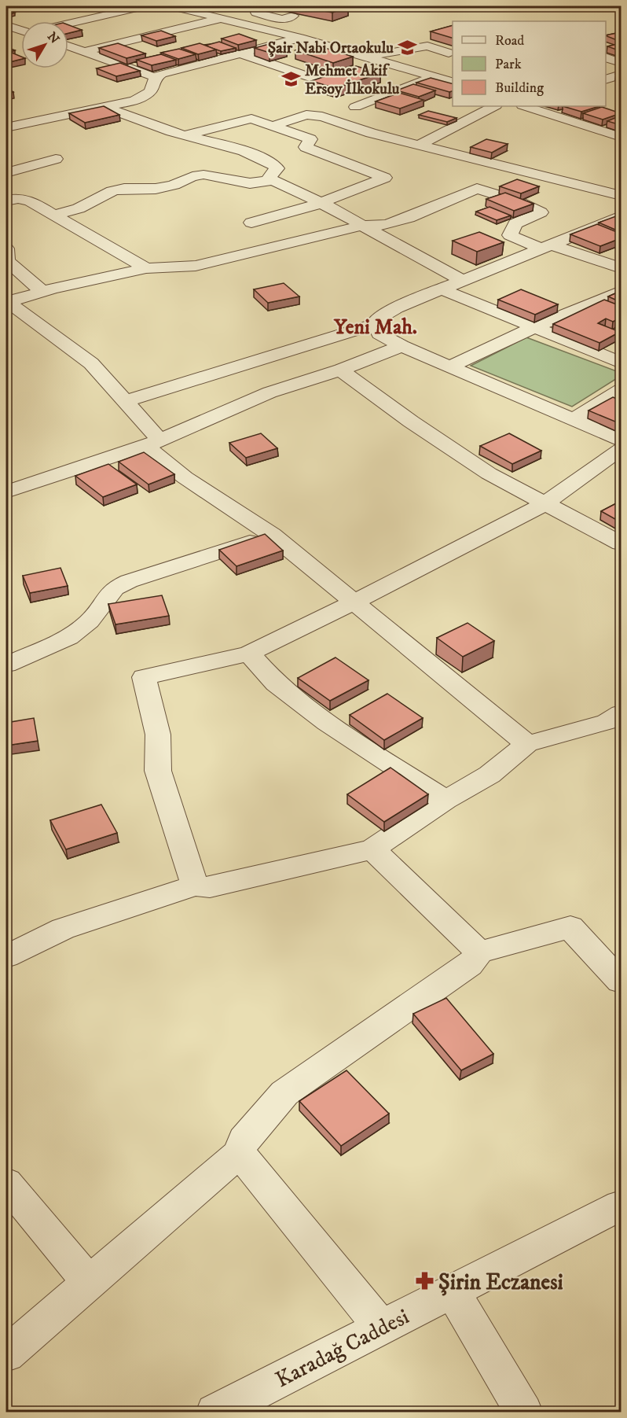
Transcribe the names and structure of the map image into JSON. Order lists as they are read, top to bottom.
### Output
{
  "streets": {
    "street": ["Karadağ Caddesi"]
  },
  "districts": ["Yeni Mah."],
  "places": {
    "school or university": ["Şair Nabi Ortaokulu", "Mehmet Akif Ersoy İlkokulu"],
    "pharmacy": ["Şirin Eczanesi"]
  },
  "legend": ["Road", "Park", "Building"],
  "north": "top right"
}
